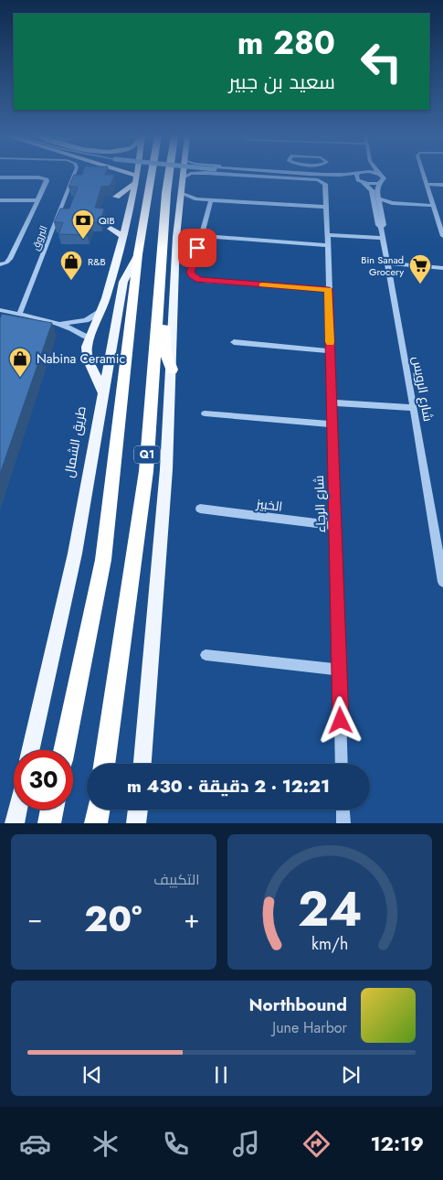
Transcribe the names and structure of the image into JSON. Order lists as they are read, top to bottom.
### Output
{
  "streets": {
    "highway": ["Q1"],
    "main road": ["طريق الشمال"],
    "street": [
      "البروق",
      "شارع الرويس",
      "شارع الرجاء",
      "الخبيز"
    ]
  },
  "crossings": [
    ["شارع الرجاء", "الخبيز"]
  ],
  "places": {
    "bank": ["QIB"],
    "shop": ["R&B", "Nabina Ceramic"],
    "supermarket": ["Bin Sanad Grocery"]
  },
  "page": {
    "turn": ["280 m", "سعيد بن جبير"],
    "limit": "30",
    "trip": "12:21 · 2 دقيقة · 430 m",
    "tile": "التكييف",
    "heat": ["−", "20°", "+"],
    "song": ["Northbound", "June Harbor"],
    "tabs": "12:19",
    "gauge": ["24", "km/h"]
  }
}
